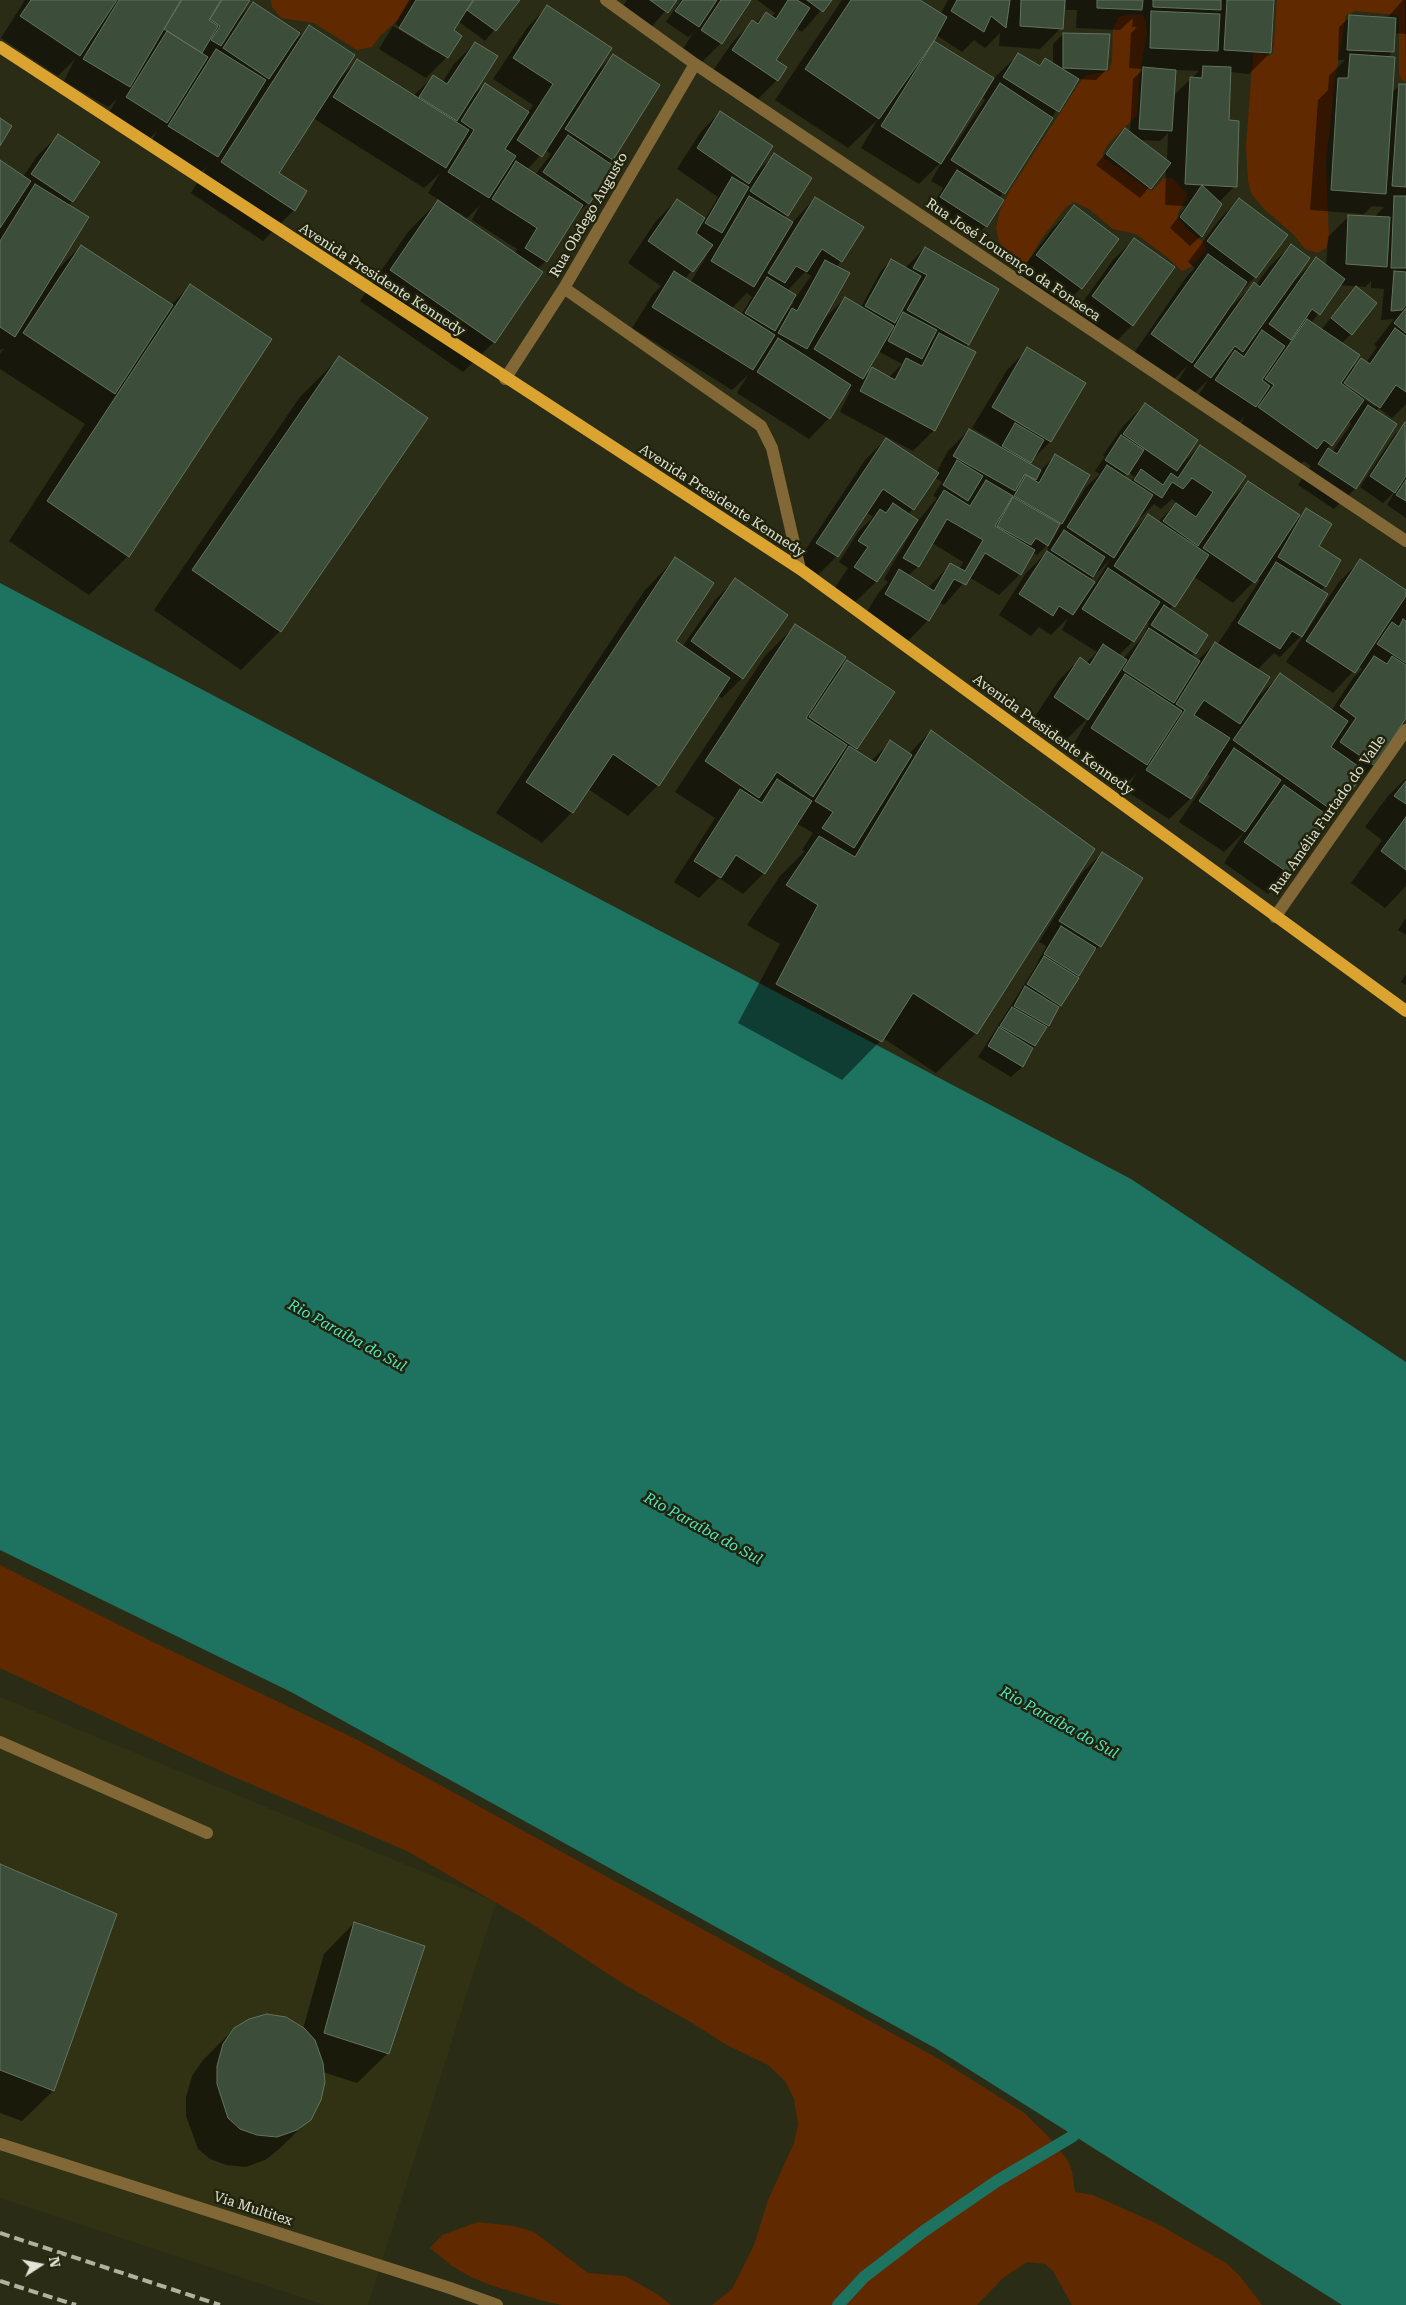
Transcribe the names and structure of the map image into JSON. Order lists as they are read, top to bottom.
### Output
{
  "streets": {
    "main road": ["Avenida Presidente Kennedy"],
    "street": [
      "Rua Obdego Augusto",
      "Rua José Lourenço da Fonseca",
      "Rua Amélia Furtado do Valle",
      "Via Multitex"
    ]
  },
  "crossings": [
    ["Rua Obdego Augusto", "Rua José Lourenço da Fonseca"],
    ["Rua Obdego Augusto", "Avenida Presidente Kennedy"],
    ["Avenida Presidente Kennedy", "Rua Amélia Furtado do Valle"]
  ],
  "water": ["Rio Paraíba do Sul"],
  "north": "right"
}
